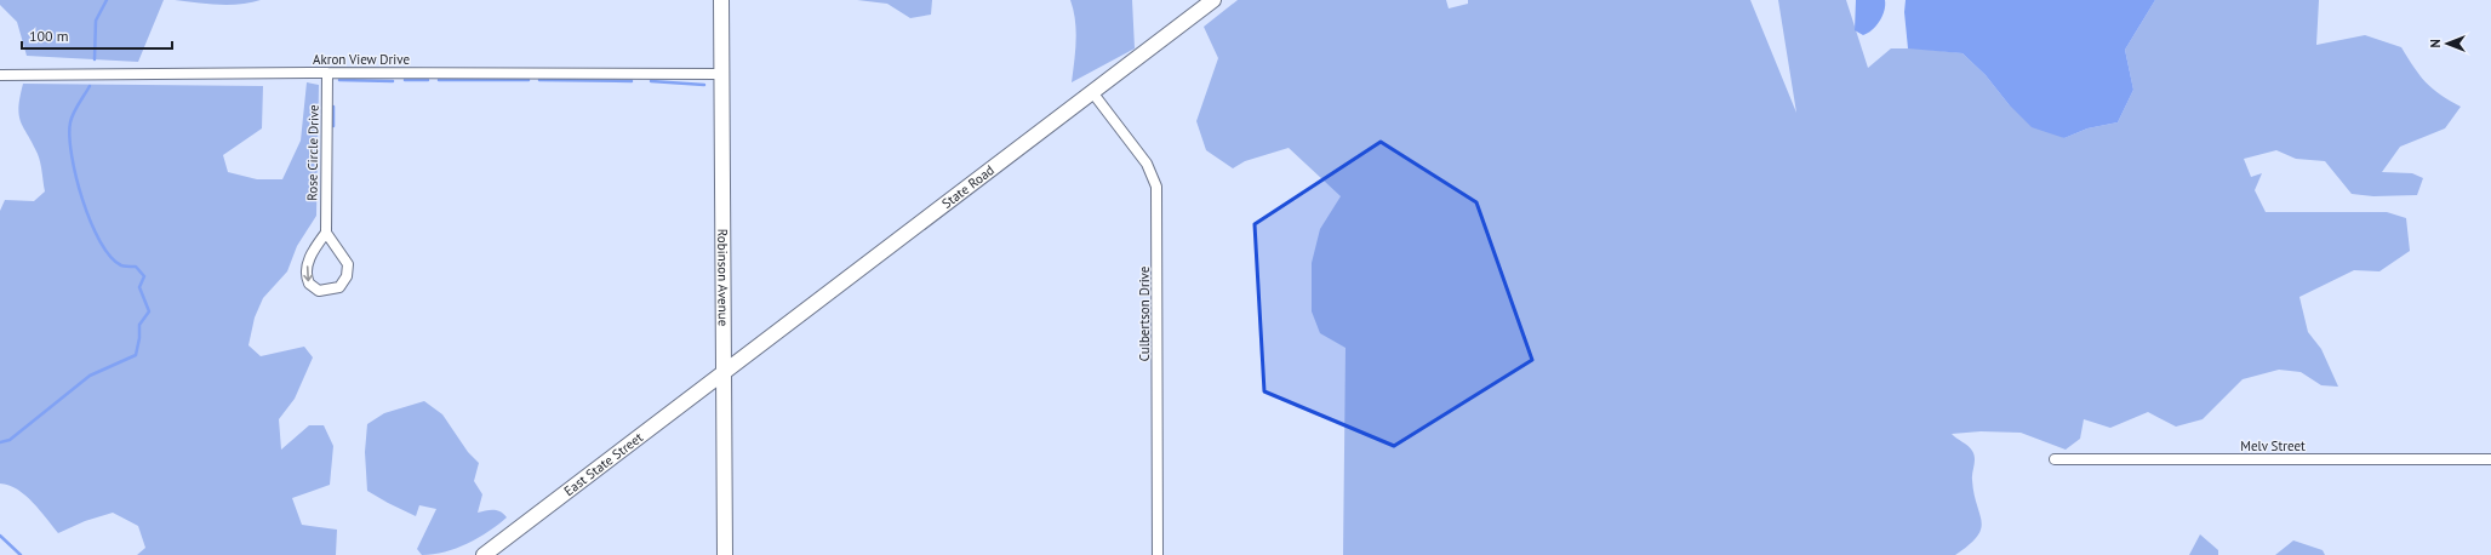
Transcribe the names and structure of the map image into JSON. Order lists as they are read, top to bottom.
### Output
{
  "streets": {
    "street": [
      "Akron View Drive",
      "Rose Circle Drive",
      "State Road",
      "Robinson Avenue",
      "Culbertson Drive",
      "Melv Street",
      "East State Street"
    ]
  },
  "crossings": [
    ["Akron View Drive", "Rose Circle Drive"],
    ["Akron View Drive", "Robinson Avenue"],
    ["State Road", "Robinson Avenue"],
    ["State Road", "Culbertson Drive"],
    ["State Road", "East State Street"],
    ["Robinson Avenue", "East State Street"]
  ],
  "scale_bar": "100 m",
  "north": "left"
}
